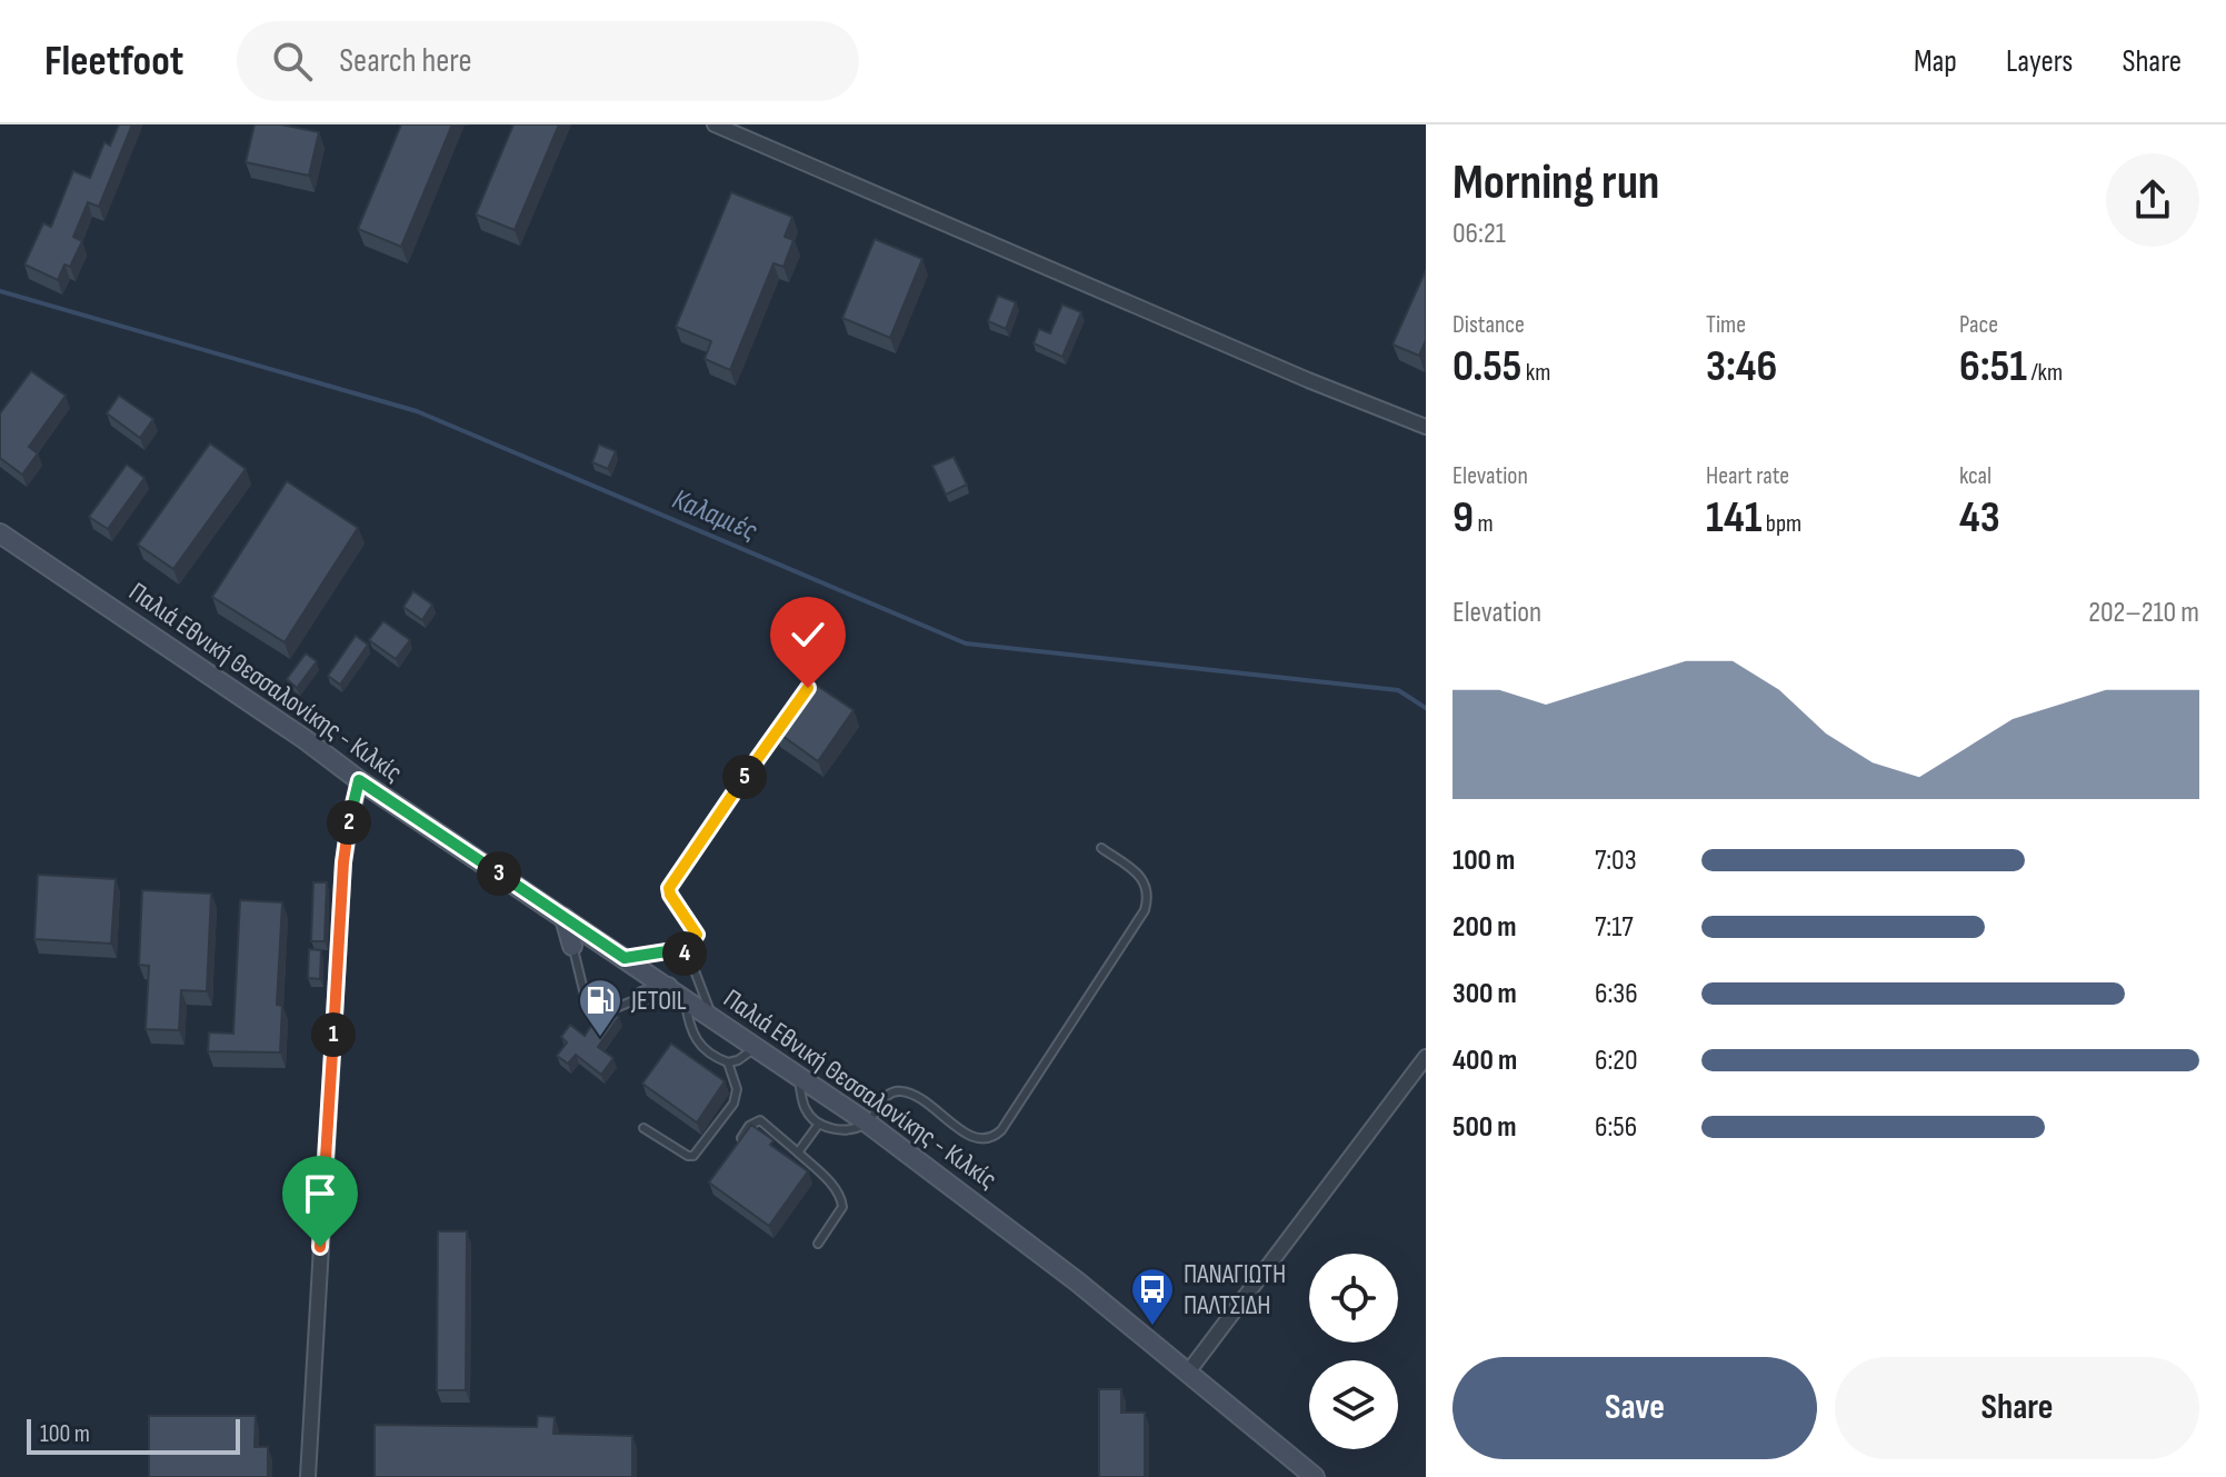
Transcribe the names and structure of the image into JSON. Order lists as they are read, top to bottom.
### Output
{
  "streets": {
    "main road": ["Παλιά Εθνική Θεσσαλονίκης - Κιλκίς"]
  },
  "water": ["Καλαμιές"],
  "places": {
    "fuel station": ["JETOIL"],
    "bus stop": ["ΠΑΝΑΓΙΩΤΗ ΠΑΛΤΣΙΔΗ"]
  },
  "scale_bar": "100 m",
  "page": {
    "header": "Fleetfoot",
    "search": "Search here",
    "nav": ["Map", "Layers", "Share"],
    "heading": ["Morning run", "06:21"],
    "stats": [
      ["Distance", "0.55 km"],
      ["Time", "3:46"],
      ["Pace", "6:51 /km"],
      ["Elevation", "9 m"],
      ["Heart rate", "141 bpm"],
      ["kcal", "43"]
    ],
    "chart": ["Elevation", "202–210 m"],
    "pins": [
      "5",
      "2",
      "3",
      "4",
      "1"
    ],
    "list": [
      {
        "name": "100 m",
        "note": "7:03"
      },
      {
        "name": "200 m",
        "note": "7:17"
      },
      {
        "name": "300 m",
        "note": "6:36"
      },
      {
        "name": "400 m",
        "note": "6:20"
      },
      {
        "name": "500 m",
        "note": "6:56"
      }
    ],
    "buttons": ["Save", "Share"],
    "scale": "100 m"
  }
}
